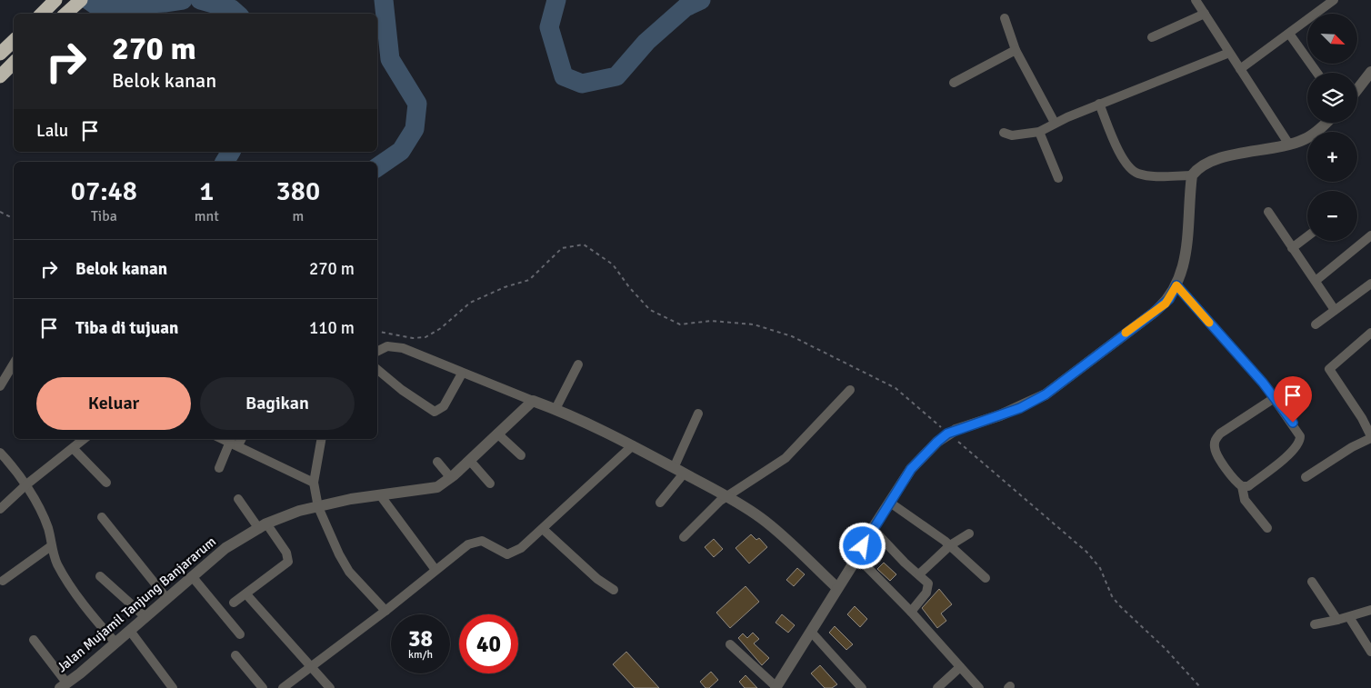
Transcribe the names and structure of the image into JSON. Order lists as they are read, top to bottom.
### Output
{
  "streets": {
    "street": ["Jalan Mujamil Tanjung Banjararum"]
  },
  "north": "bottom right",
  "page": {
    "map_buttons": ["+", "−"],
    "turn": ["270 m", "Belok kanan"],
    "then": "Lalu",
    "eta": [
      "07:48",
      "Tiba",
      "1",
      "mnt",
      "380",
      "m"
    ],
    "list": [
      {
        "name": "Belok kanan",
        "value": "270 m"
      },
      {
        "name": "Tiba di tujuan",
        "value": "110 m"
      }
    ],
    "buttons": ["Keluar", "Bagikan"],
    "speed": "38 km/h",
    "limit": "40"
  }
}
